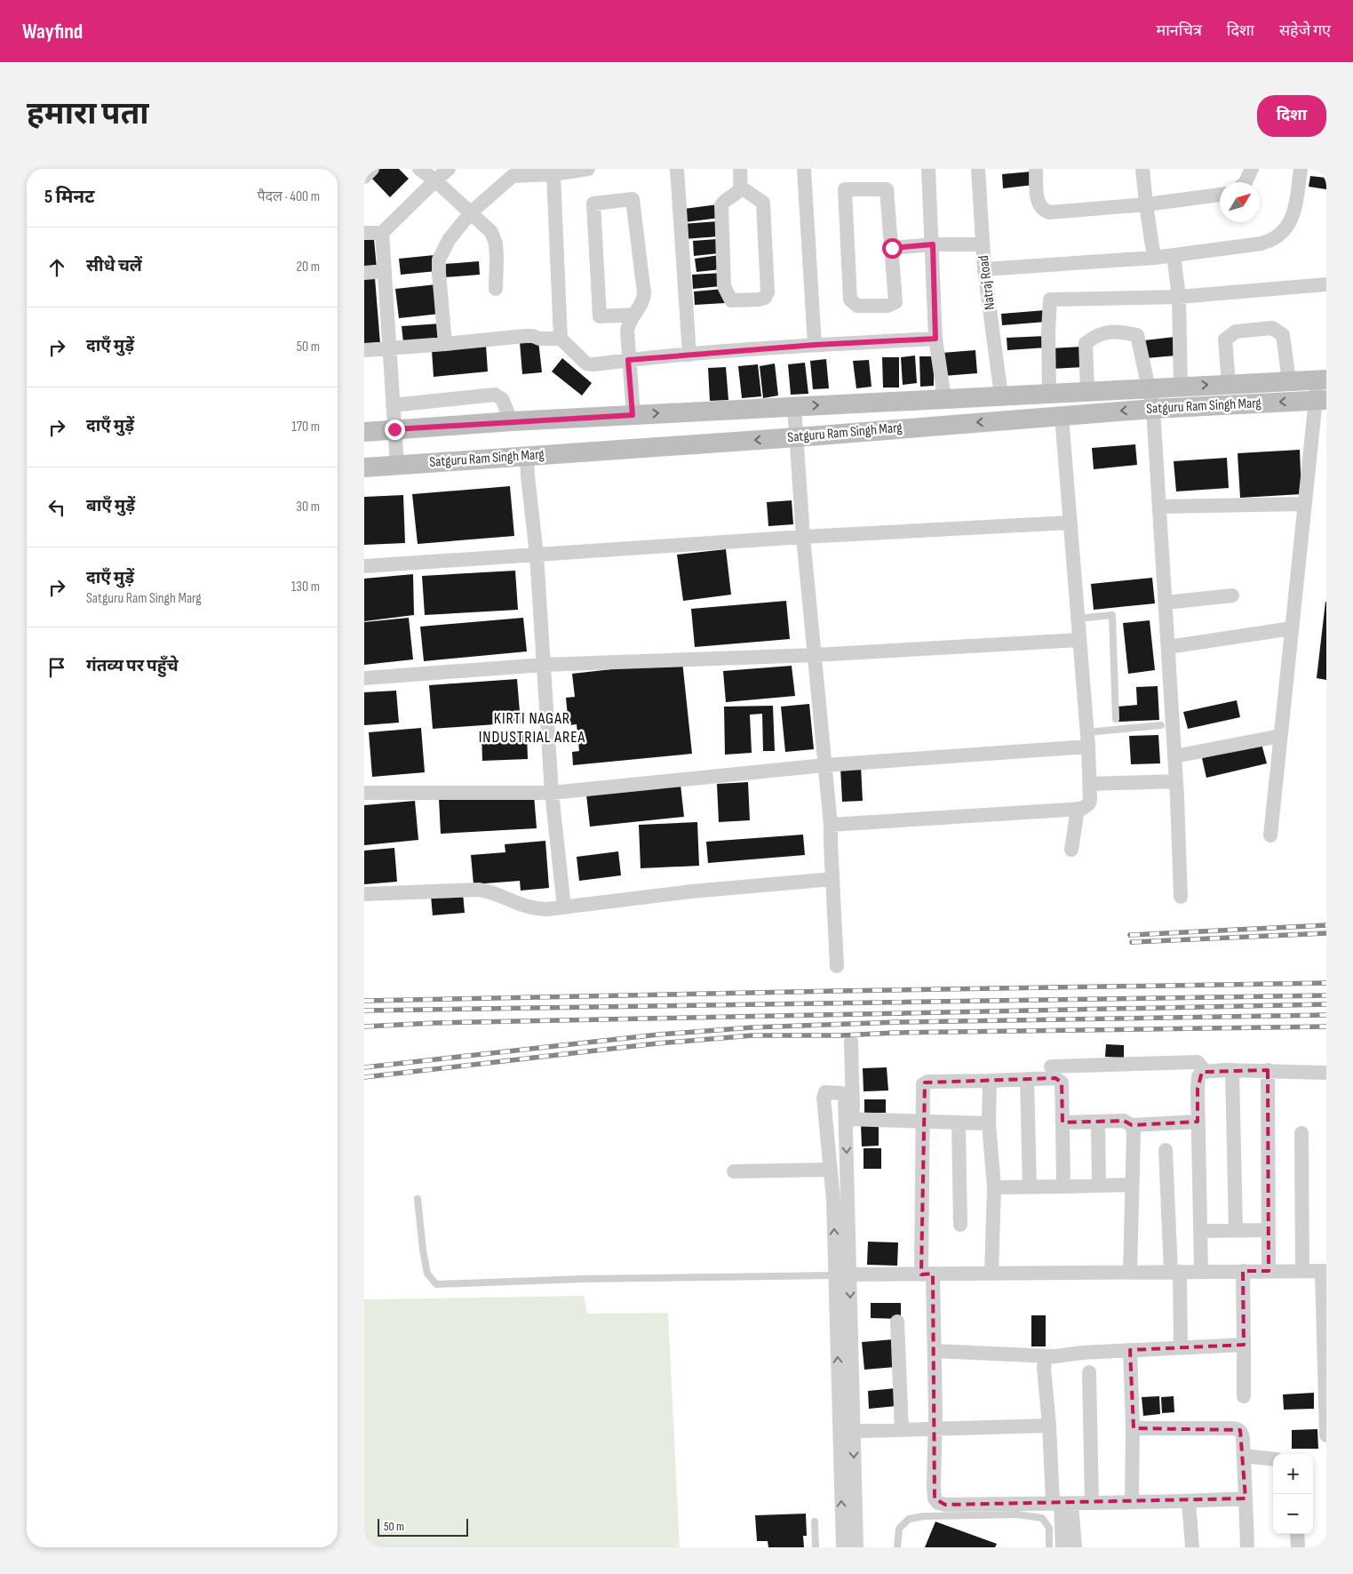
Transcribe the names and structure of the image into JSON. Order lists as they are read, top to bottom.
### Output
{
  "streets": {
    "main road": ["Satguru Ram Singh Marg"],
    "street": ["Natraj Road"]
  },
  "crossings": [
    ["Natraj Road", "Satguru Ram Singh Marg"]
  ],
  "districts": ["KIRTI NAGAR INDUSTRIAL AREA"],
  "scale_bar": "50 m",
  "north": "top right",
  "page": {
    "header": "Wayfind",
    "nav": ["मानचित्र", "दिशा", "सहेजे गए"],
    "title": "हमारा पता",
    "buttons": "दिशा",
    "heading": ["5 मिनट", "पैदल · 400 m"],
    "list": [
      ["सीधे चलें", "20 m"],
      ["दाएँ मुड़ें", "50 m"],
      ["दाएँ मुड़ें", "170 m"],
      ["बाएँ मुड़ें", "30 m"],
      ["दाएँ मुड़ें", "Satguru Ram Singh Marg", "130 m"],
      "गंतव्य पर पहुँचे"
    ],
    "map_buttons": ["+", "−"],
    "scale": "50 m"
  }
}
